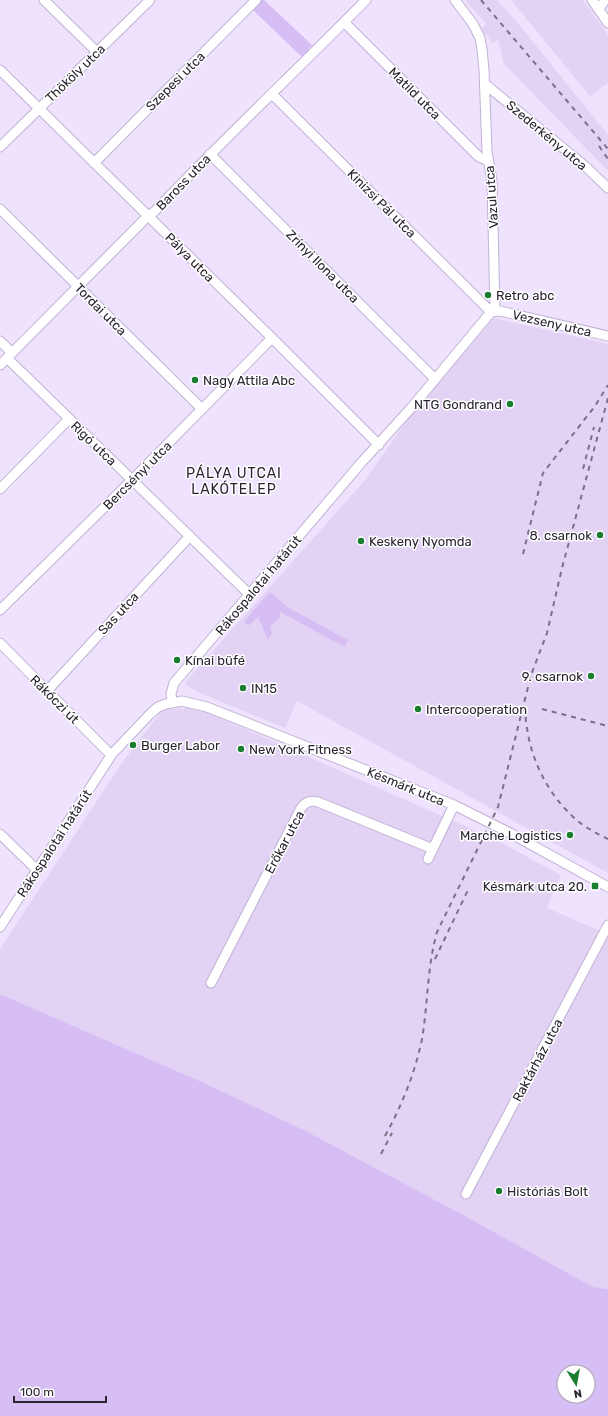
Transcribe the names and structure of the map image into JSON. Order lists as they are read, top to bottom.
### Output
{
  "streets": {
    "street": [
      "Thököly utca",
      "Szepesi utca",
      "Matild utca",
      "Szederkény utca",
      "Baross utca",
      "Vazul utca",
      "Kinizsi Pál utca",
      "Pálya utca",
      "Zrínyi Ilona utca",
      "Tordai utca",
      "Vezseny utca",
      "Rigó utca",
      "Bercsényi utca",
      "Rákospalotai határút",
      "Sas utca",
      "Rákóczi út",
      "Késmárk utca",
      "Erőkar utca",
      "Raktárház utca"
    ]
  },
  "crossings": [
    ["Thököly utca", "Pálya utca"],
    ["Szepesi utca", "Pálya utca"],
    ["Matild utca", "Baross utca"],
    ["Matild utca", "Vazul utca"],
    ["Szederkény utca", "Vazul utca"],
    ["Baross utca", "Kinizsi Pál utca"],
    ["Baross utca", "Pálya utca"],
    ["Baross utca", "Zrínyi Ilona utca"],
    ["Baross utca", "Tordai utca"],
    ["Baross utca", "Rigó utca"],
    ["Vazul utca", "Kinizsi Pál utca"],
    ["Vazul utca", "Vezseny utca"],
    ["Vazul utca", "Rákospalotai határút"],
    ["Kinizsi Pál utca", "Vezseny utca"],
    ["Kinizsi Pál utca", "Rákospalotai határút"],
    ["Pálya utca", "Bercsényi utca"],
    ["Pálya utca", "Rákospalotai határút"],
    ["Zrínyi Ilona utca", "Rákospalotai határút"],
    ["Tordai utca", "Bercsényi utca"],
    ["Vezseny utca", "Rákospalotai határút"],
    ["Rigó utca", "Bercsényi utca"],
    ["Rigó utca", "Rákospalotai határút"],
    ["Rigó utca", "Sas utca"],
    ["Rákospalotai határút", "Rákóczi út"],
    ["Rákospalotai határút", "Késmárk utca"],
    ["Sas utca", "Rákóczi út"]
  ],
  "districts": ["PÁLYA UTCAI LAKÓTELEP"],
  "places": {
    "other": [
      "Retro abc",
      "Nagy Attila Abc",
      "NTG Gondrand",
      "8. csarnok",
      "Keskeny Nyomda",
      "Kínai büfé",
      "9. csarnok",
      "IN15",
      "Intercooperation",
      "Burger Labor",
      "New York Fitness",
      "Marche Logistics",
      "Históriás Bolt"
    ],
    "transit": ["Késmárk utca 20."]
  },
  "scale_bar": "100 m",
  "north": "bottom"
}
